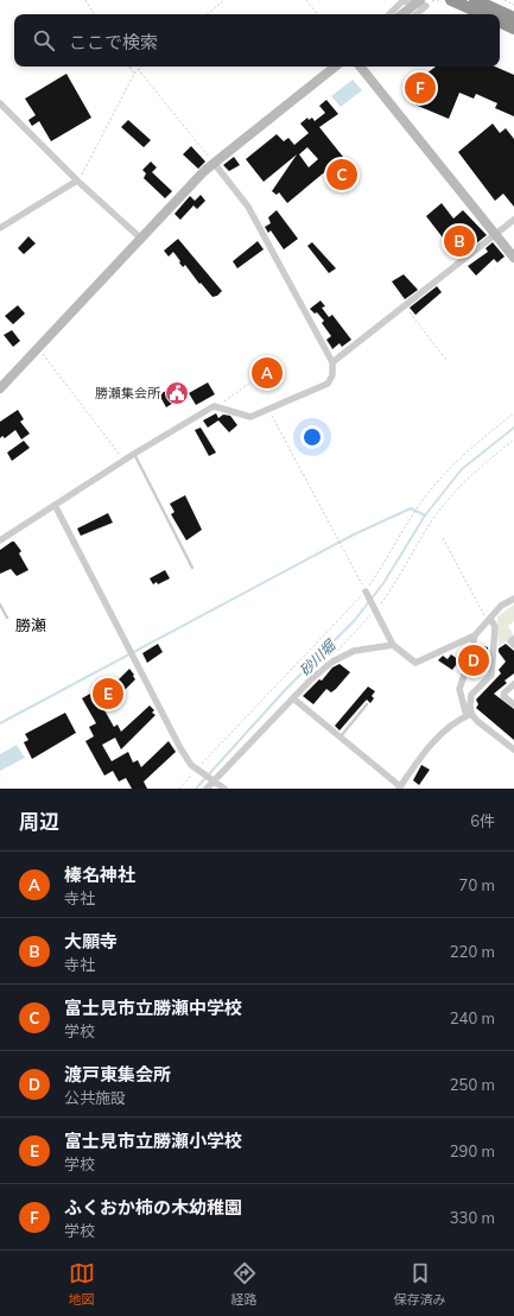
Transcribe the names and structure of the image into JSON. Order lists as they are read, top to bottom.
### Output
{
  "districts": ["勝瀬"],
  "water": ["砂川堀"],
  "places": {
    "public building": ["勝瀬集会所"]
  },
  "page": {
    "search": "ここで検索",
    "pins": [
      "F",
      "C",
      "B",
      "A",
      "D",
      "E"
    ],
    "heading": ["周辺", "6件"],
    "list": [
      {
        "mark": "A",
        "name": "榛名神社",
        "note": "寺社",
        "value": "70 m"
      },
      {
        "mark": "B",
        "name": "大願寺",
        "note": "寺社",
        "value": "220 m"
      },
      {
        "mark": "C",
        "name": "富士見市立勝瀬中学校",
        "note": "学校",
        "value": "240 m"
      },
      {
        "mark": "D",
        "name": "渡戸東集会所",
        "note": "公共施設",
        "value": "250 m"
      },
      {
        "mark": "E",
        "name": "富士見市立勝瀬小学校",
        "note": "学校",
        "value": "290 m"
      },
      {
        "mark": "F",
        "name": "ふくおか柿の木幼稚園",
        "note": "学校",
        "value": "330 m"
      }
    ],
    "nav": ["地図", "経路", "保存済み"]
  }
}
